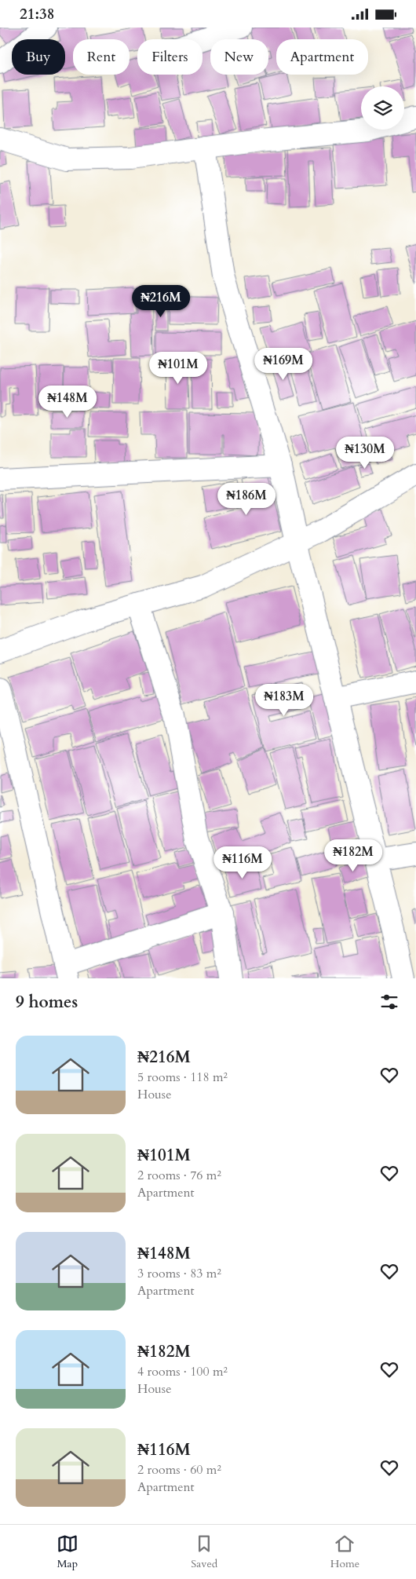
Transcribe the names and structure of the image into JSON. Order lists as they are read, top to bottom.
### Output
{
  "page": {
    "status": "21:38",
    "chip": [
      "Buy",
      "Rent",
      "Filters",
      "New",
      "Apartment"
    ],
    "price": [
      "₦216M",
      "₦169M",
      "₦101M",
      "₦148M",
      "₦130M",
      "₦186M",
      "₦183M",
      "₦182M",
      "₦116M"
    ],
    "heading": "9 homes",
    "list": [
      {
        "name": "₦216M",
        "note": "5 rooms · 118 m² · House"
      },
      {
        "name": "₦101M",
        "note": "2 rooms · 76 m² · Apartment"
      },
      {
        "name": "₦148M",
        "note": "3 rooms · 83 m² · Apartment"
      },
      {
        "name": "₦182M",
        "note": "4 rooms · 100 m² · House"
      },
      {
        "name": "₦116M",
        "note": "2 rooms · 60 m² · Apartment"
      }
    ],
    "tabs": ["Map", "Saved", "Home"]
  }
}
